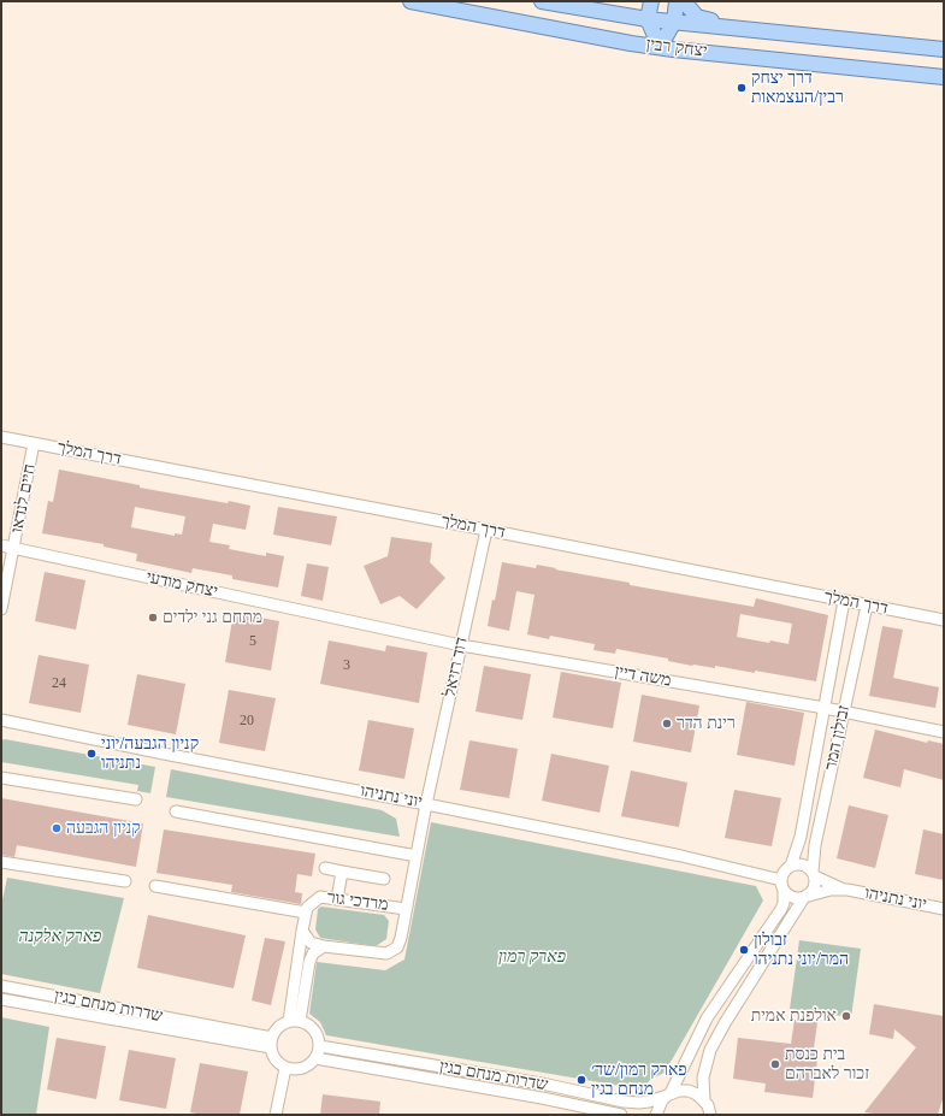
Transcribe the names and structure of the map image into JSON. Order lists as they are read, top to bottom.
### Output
{
  "streets": {
    "main road": ["יצחק רבין"],
    "street": [
      "דרך המלך",
      "חיים לנדאו",
      "יצחק מודעי",
      "דוד רזיאל",
      "משה דיין",
      "זבולון המר",
      "יוני נתניהו",
      "מרדכי גור",
      "שדרות מנחם בגין"
    ]
  },
  "crossings": [
    ["דרך המלך", "חיים לנדאו"],
    ["דרך המלך", "דוד רזיאל"],
    ["דרך המלך", "זבולון המר"],
    ["חיים לנדאו", "יצחק מודעי"],
    ["יצחק מודעי", "דוד רזיאל"],
    ["יצחק מודעי", "משה דיין"],
    ["דוד רזיאל", "משה דיין"],
    ["דוד רזיאל", "יוני נתניהו"],
    ["דוד רזיאל", "מרדכי גור"],
    ["משה דיין", "זבולון המר"],
    ["זבולון המר", "יוני נתניהו"],
    ["יוני נתניהו", "מרדכי גור"],
    ["מרדכי גור", "שדרות מנחם בגין"]
  ],
  "parks": ["פארק אלקנה", "פארק רמון"],
  "places": [
    "דרך יצחק רבין/העצמאות",
    "מתחם גני ילדים",
    "רינת הדר",
    "קניון הגבעה/יוני נתניהו",
    "קניון הגבעה",
    "זבולון המר/יוני נתניהו",
    "אולפנת אמית",
    "בית כנסת זכור לאברהם",
    "פארק רמון/שד׳ מנחם בגין"
  ],
  "house_numbers": [
    "5",
    "3",
    "24",
    "20"
  ]
}
